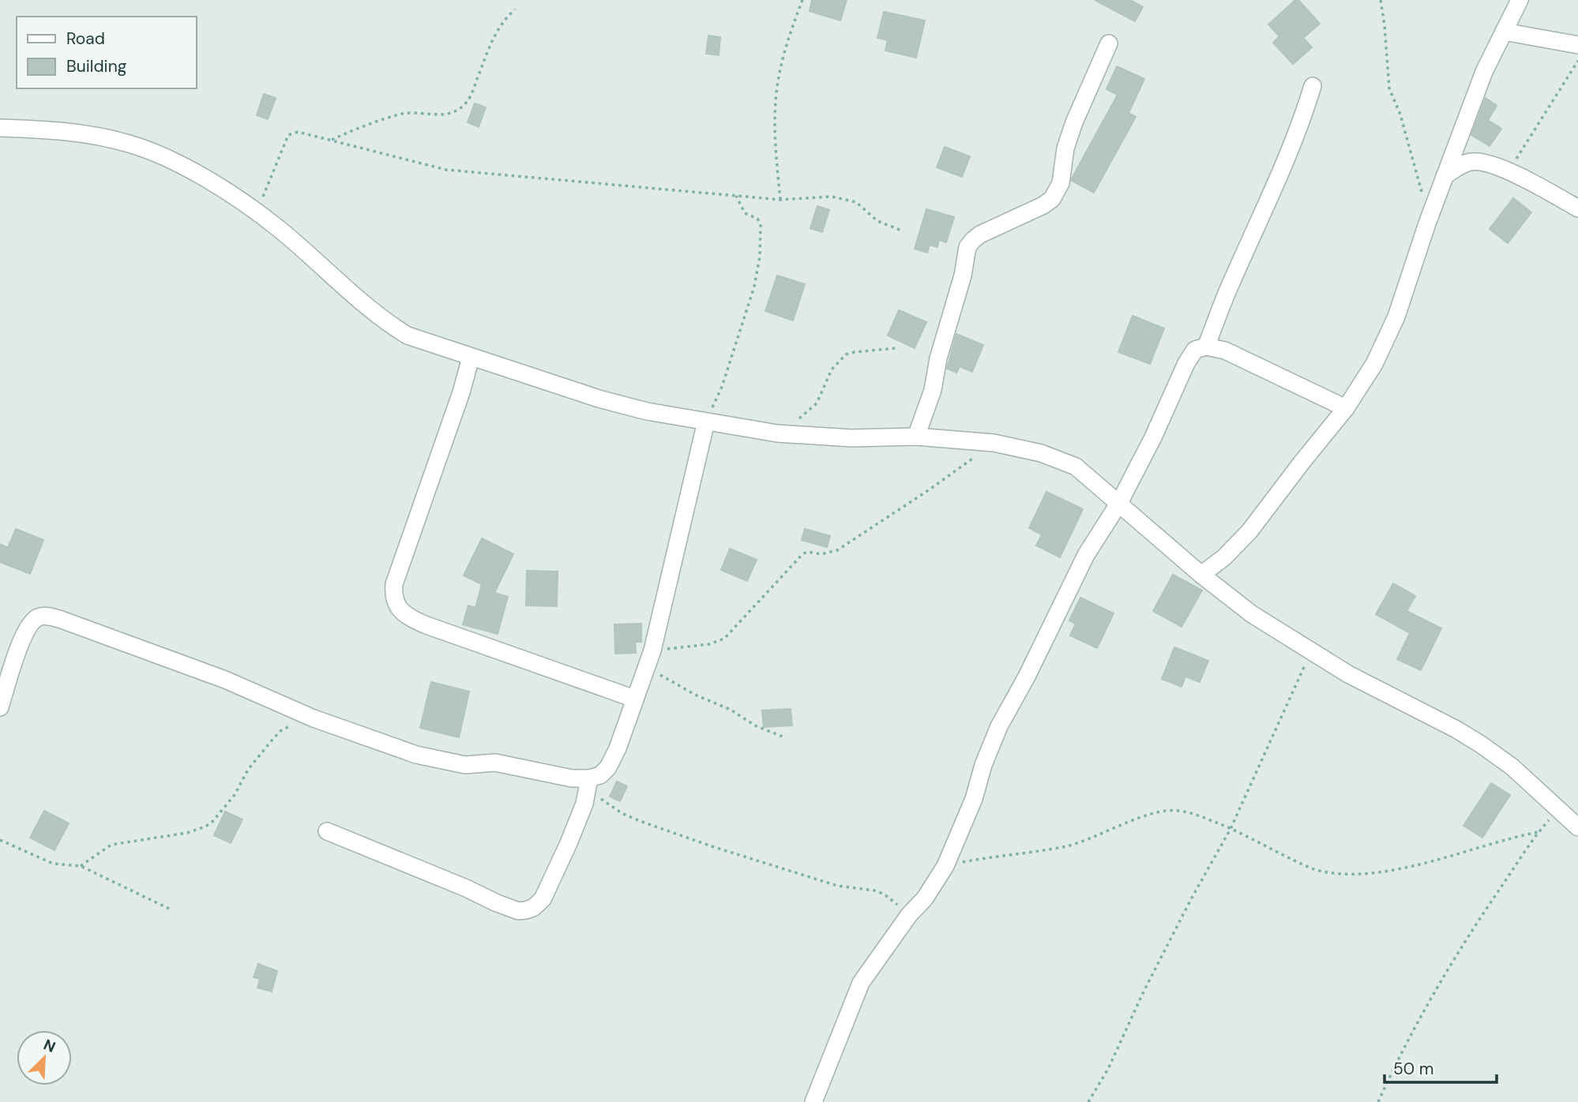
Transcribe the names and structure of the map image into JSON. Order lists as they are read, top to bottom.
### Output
{
  "legend": ["Road", "Building"],
  "scale_bar": "50 m",
  "north": "top right"
}
